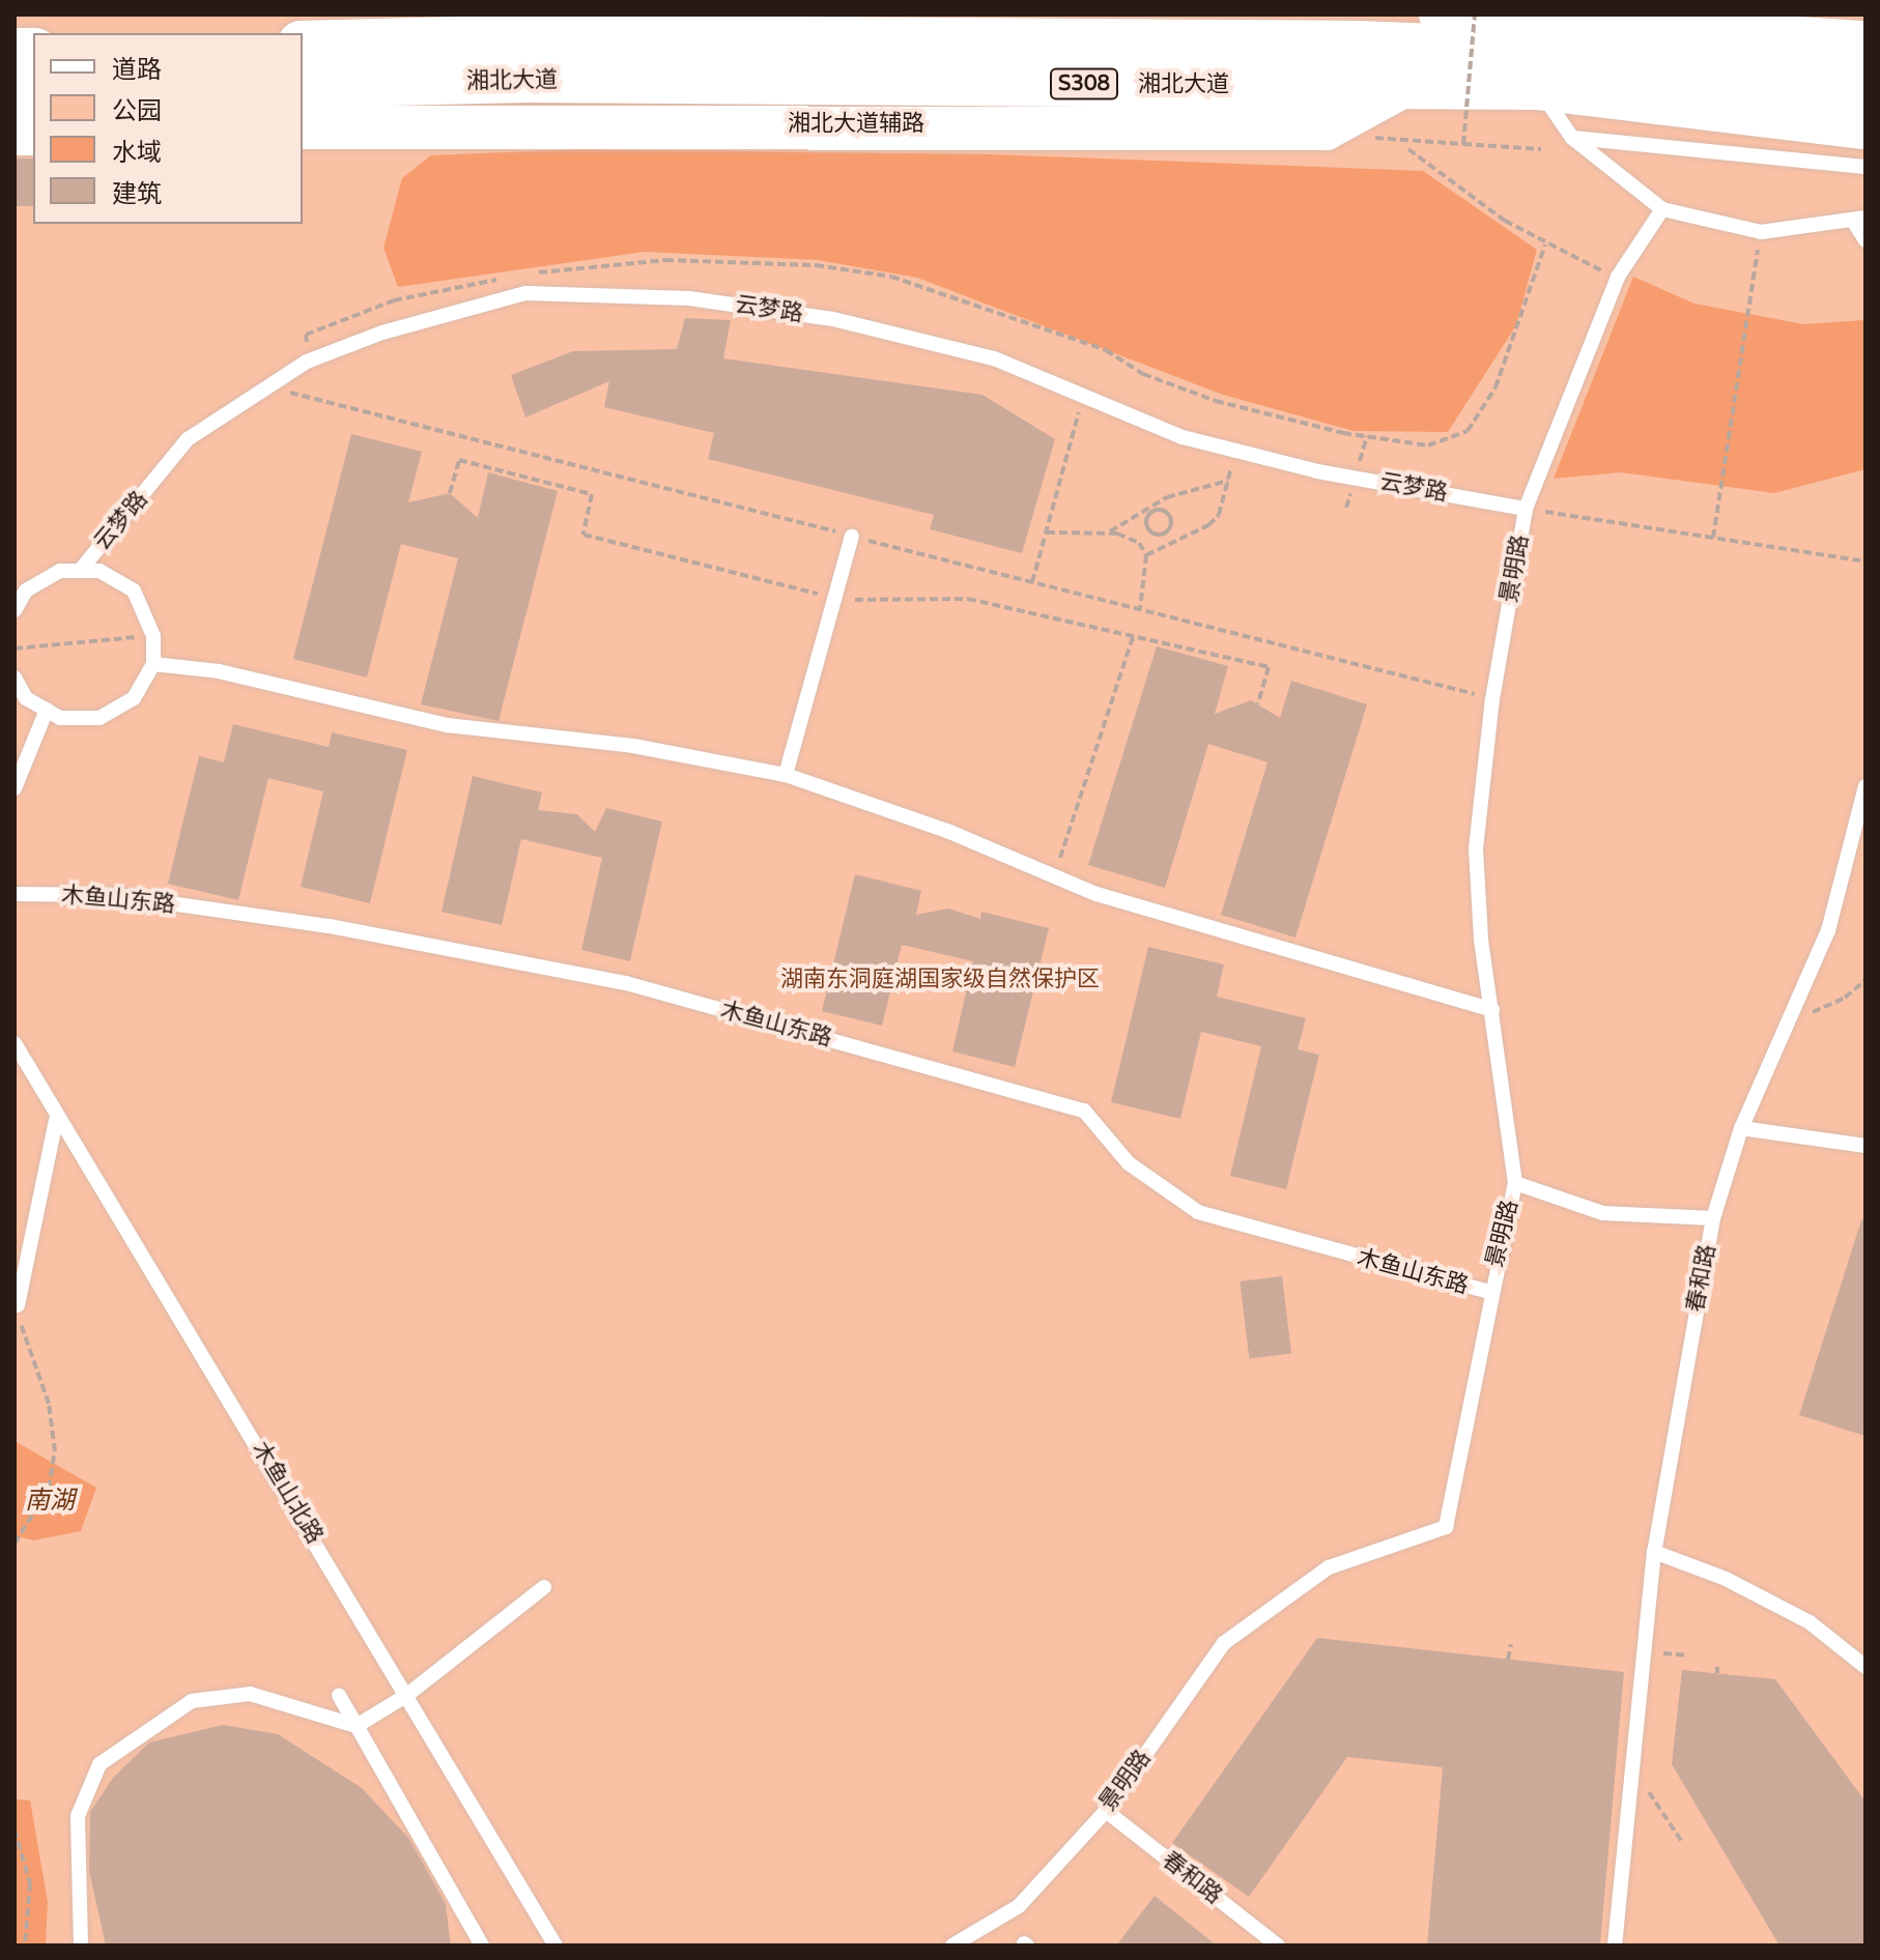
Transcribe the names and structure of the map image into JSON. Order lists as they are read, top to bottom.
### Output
{
  "streets": {
    "highway": ["湘北大道", "S308"],
    "main road": ["湘北大道辅路"],
    "lane": [
      "云梦路",
      "景明路",
      "木鱼山东路",
      "春和路",
      "木鱼山北路"
    ]
  },
  "crossings": [
    ["湘北大道", "湘北大道辅路"],
    ["云梦路", "景明路"],
    ["景明路", "木鱼山东路"],
    ["景明路", "春和路"]
  ],
  "water": ["南湖"],
  "parks": ["湖南东洞庭湖国家级自然保护区"],
  "legend": [
    "道路",
    "公园",
    "水域",
    "建筑"
  ]
}
